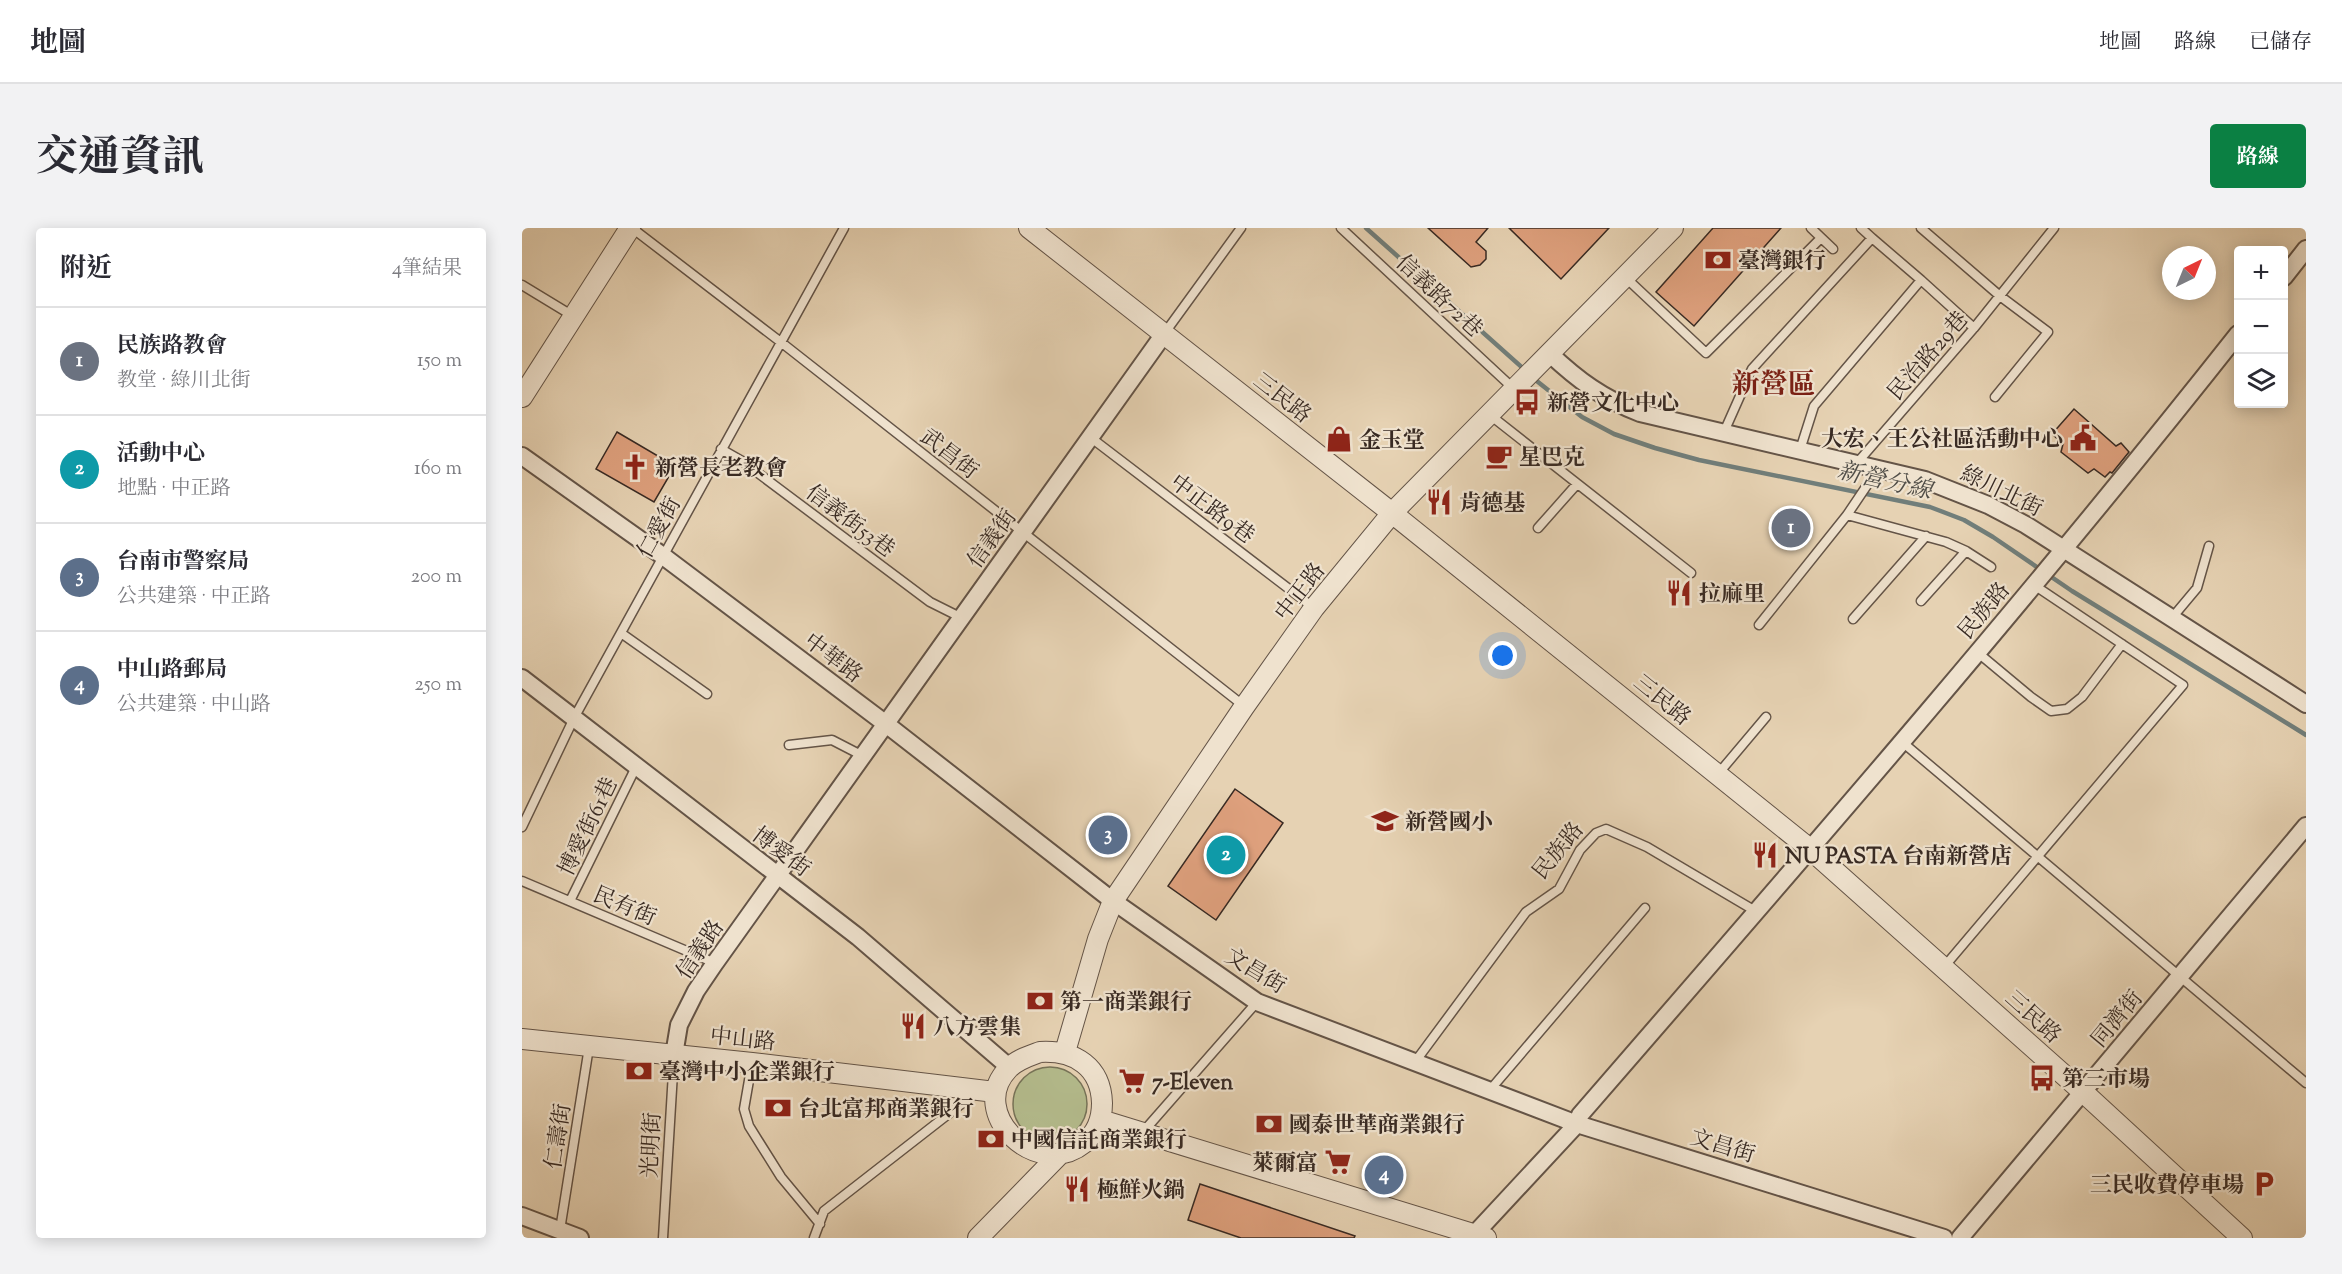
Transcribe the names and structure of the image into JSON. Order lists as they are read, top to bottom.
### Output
{
  "streets": {
    "street": [
      "三民路",
      "綠川北街",
      "信義街",
      "中正路",
      "民族路",
      "中華路",
      "博愛街",
      "信義路",
      "文昌街",
      "同濟街",
      "中山路"
    ],
    "lane": [
      "信義路72巷",
      "民治路29巷",
      "武昌街",
      "中正路9巷",
      "信義街53巷",
      "仁愛街",
      "博愛街61巷",
      "民有街",
      "仁壽街",
      "光明街"
    ]
  },
  "crossings": [
    ["信義路72巷", "中正路"],
    ["民治路29巷", "綠川北街"],
    ["三民路", "信義街"],
    ["三民路", "中正路"],
    ["三民路", "民族路"],
    ["三民路", "同濟街"],
    ["武昌街", "仁愛街"],
    ["武昌街", "信義街"],
    ["武昌街", "中正路"],
    ["綠川北街", "中正路"],
    ["綠川北街", "民族路"],
    ["中正路9巷", "信義街"],
    ["中正路9巷", "中正路"],
    ["信義街53巷", "仁愛街"],
    ["信義街53巷", "信義街"],
    ["仁愛街", "中華路"],
    ["仁愛街", "博愛街"],
    ["信義街", "中華路"],
    ["信義街", "博愛街"],
    ["信義街", "信義路"],
    ["中正路", "中華路"],
    ["中正路", "博愛街"],
    ["中正路", "文昌街"],
    ["中正路", "中山路"],
    ["民族路", "文昌街"],
    ["中華路", "文昌街"],
    ["博愛街61巷", "博愛街"],
    ["博愛街61巷", "民有街"],
    ["博愛街", "信義路"],
    ["博愛街", "中山路"],
    ["民有街", "信義路"],
    ["信義路", "中山路"],
    ["信義路", "光明街"],
    ["中山路", "仁壽街"],
    ["中山路", "光明街"]
  ],
  "districts": ["新營區"],
  "water": ["新營分線"],
  "places": {
    "bank": [
      "臺灣銀行",
      "第一商業銀行",
      "臺灣中小企業銀行",
      "台北富邦商業銀行",
      "國泰世華商業銀行",
      "中國信託商業銀行"
    ],
    "bus stop": ["新營文化中心", "第三市場"],
    "public building": ["大宏、王公社區活動中心"],
    "shop": ["金玉堂"],
    "cafe": ["星巴克"],
    "church": ["新營長老教會"],
    "restaurant": [
      "肯德基",
      "拉麻里",
      "NU PASTA 台南新營店",
      "八方雲集",
      "極鮮火鍋"
    ],
    "school or university": ["新營國小"],
    "supermarket": ["7-Eleven", "萊爾富"],
    "parking": ["三民收費停車場"]
  },
  "north": "top right",
  "page": {
    "header": "地圖",
    "nav": ["地圖", "路線", "已儲存"],
    "title": "交通資訊",
    "buttons": "路線",
    "heading": ["附近", "4筆結果"],
    "map_buttons": ["+", "−"],
    "list": [
      {
        "mark": "1",
        "name": "民族路教會",
        "note": "教堂 · 綠川北街",
        "value": "150 m"
      },
      {
        "mark": "2",
        "name": "活動中心",
        "note": "地點 · 中正路",
        "value": "160 m"
      },
      {
        "mark": "3",
        "name": "台南市警察局",
        "note": "公共建築 · 中正路",
        "value": "200 m"
      },
      {
        "mark": "4",
        "name": "中山路郵局",
        "note": "公共建築 · 中山路",
        "value": "250 m"
      }
    ],
    "pins": [
      "1",
      "3",
      "2",
      "4"
    ]
  }
}
